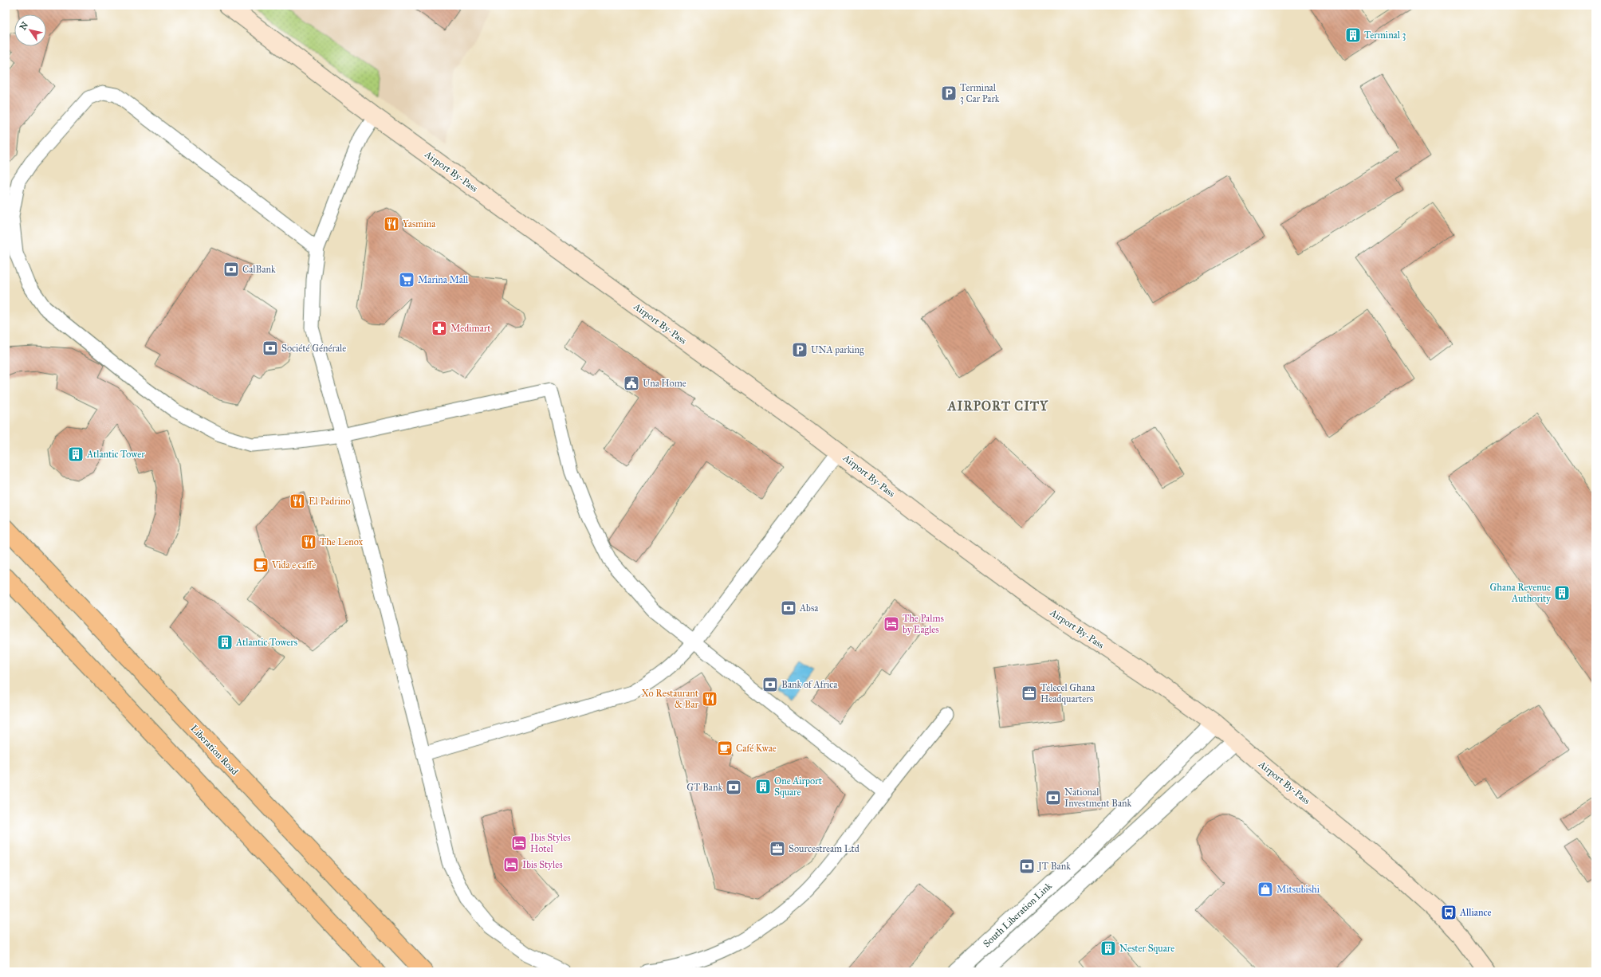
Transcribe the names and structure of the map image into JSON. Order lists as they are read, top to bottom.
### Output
{
  "streets": {
    "highway": ["Liberation Road"],
    "main road": ["Airport By-Pass"],
    "street": ["South Liberation Link"]
  },
  "crossings": [
    ["Airport By-Pass", "South Liberation Link"]
  ],
  "districts": ["AIRPORT CITY"],
  "places": {
    "building": [
      "Terminal 3",
      "Atlantic Tower",
      "Ghana Revenue Authority",
      "Atlantic Towers",
      "One Airport Square",
      "Nester Square"
    ],
    "parking": ["Terminal 3 Car Park", "UNA parking"],
    "restaurant": [
      "Yasmina",
      "El Padrino",
      "The Lenox",
      "Xo Restaurant & Bar"
    ],
    "bank": [
      "CalBank",
      "Société Générale",
      "Absa",
      "Bank of Africa",
      "GT Bank",
      "National Investment Bank",
      "JT Bank"
    ],
    "supermarket": ["Marina Mall"],
    "pharmacy": ["Medimart"],
    "public building": ["Una Home"],
    "cafe": ["Vida e caffe", "Café Kwae"],
    "hotel": ["The Palms by Eagles", "Ibis Styles Hotel", "Ibis Styles"],
    "office": ["Telecel Ghana Headquarters", "Sourcestream Ltd"],
    "shop": ["Mitsubishi"],
    "bus stop": ["Alliance"]
  },
  "north": "top left"
}
